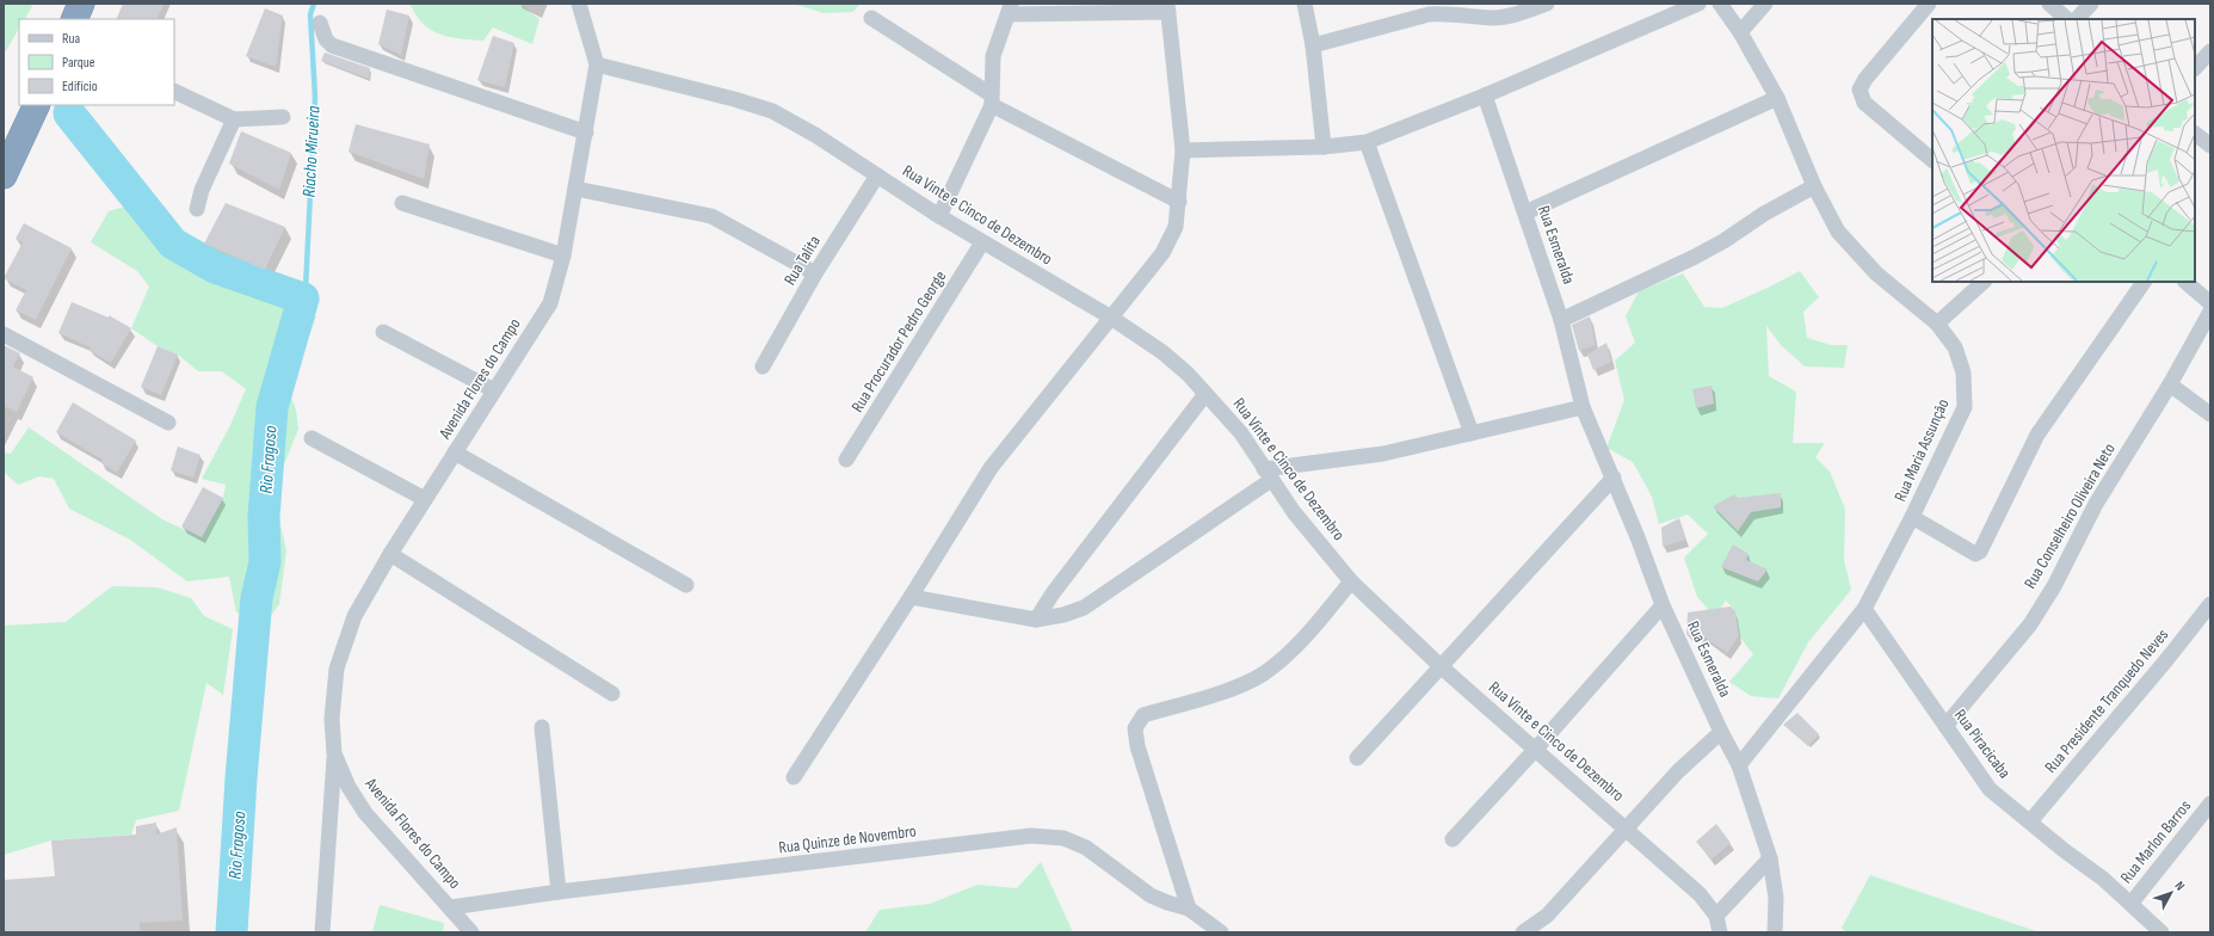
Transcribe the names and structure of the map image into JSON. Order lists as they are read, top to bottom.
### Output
{
  "streets": {
    "street": [
      "Rua Vinte e Cinco de Dezembro",
      "Rua Esmeralda",
      "Rua Talita",
      "Rua Procurador Pedro George",
      "Avenida Flores do Campo",
      "Rua Maria Assunção",
      "Rua Conselheiro Oliveira Neto",
      "Rua Presidente Tranquedo Neves",
      "Rua Piracicaba",
      "Rua Quinze de Novembro",
      "Rua Marlon Barros"
    ]
  },
  "crossings": [
    ["Rua Vinte e Cinco de Dezembro", "Rua Talita"],
    ["Rua Vinte e Cinco de Dezembro", "Rua Procurador Pedro George"],
    ["Rua Vinte e Cinco de Dezembro", "Avenida Flores do Campo"],
    ["Rua Esmeralda", "Rua Maria Assunção"],
    ["Avenida Flores do Campo", "Rua Quinze de Novembro"],
    ["Rua Maria Assunção", "Rua Piracicaba"],
    ["Rua Conselheiro Oliveira Neto", "Rua Piracicaba"],
    ["Rua Presidente Tranquedo Neves", "Rua Piracicaba"],
    ["Rua Piracicaba", "Rua Marlon Barros"]
  ],
  "water": ["Riacho Mirueira", "Rio Fragoso"],
  "legend": ["Rua", "Parque", "Edifício"],
  "north": "top right"
}
